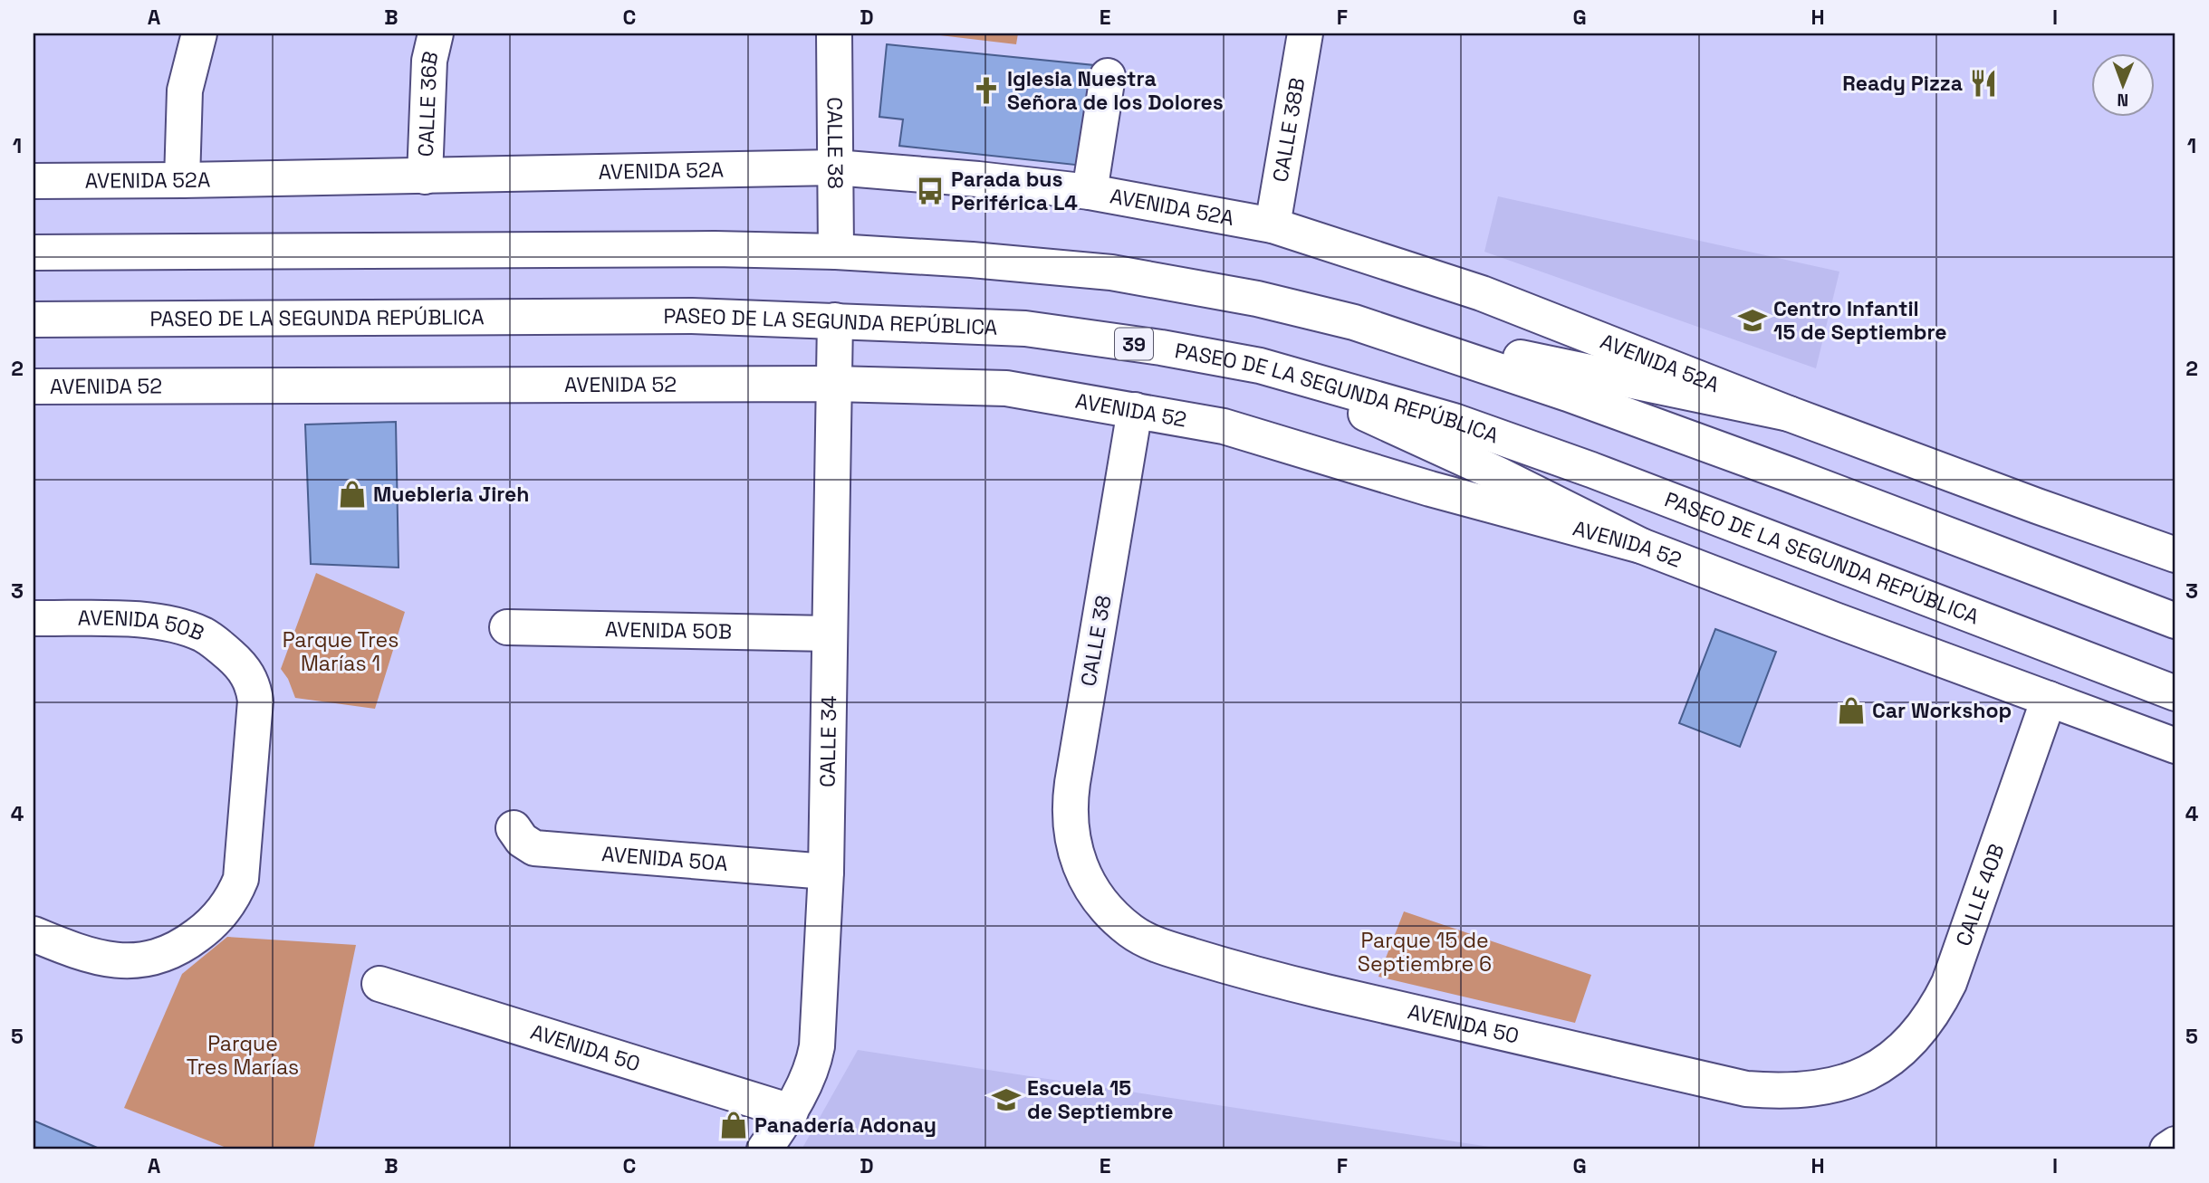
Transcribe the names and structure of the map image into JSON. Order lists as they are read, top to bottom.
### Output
{
  "streets": {
    "main road": [
      "CALLE 36B",
      "CALLE 38B",
      "CALLE 38",
      "AVENIDA 52A",
      "PASEO DE LA SEGUNDA REPÚBLICA",
      "39",
      "AVENIDA 52",
      "AVENIDA 50B",
      "CALLE 34",
      "AVENIDA 50A",
      "CALLE 40B",
      "AVENIDA 50"
    ]
  },
  "crossings": [
    ["CALLE 36B", "AVENIDA 52A"],
    ["CALLE 38B", "AVENIDA 52A"],
    ["CALLE 38", "AVENIDA 52A"],
    ["CALLE 38", "AVENIDA 52"],
    ["CALLE 38", "AVENIDA 50"],
    ["PASEO DE LA SEGUNDA REPÚBLICA", "CALLE 34"],
    ["AVENIDA 52", "CALLE 34"],
    ["AVENIDA 52", "CALLE 40B"],
    ["AVENIDA 50B", "CALLE 34"],
    ["CALLE 34", "AVENIDA 50A"],
    ["CALLE 34", "AVENIDA 50"],
    ["CALLE 40B", "AVENIDA 50"]
  ],
  "parks": ["Parque Tres Marías 1", "Parque 15 de Septiembre 6", "Parque Tres Marías"],
  "places": {
    "restaurant": ["Ready Pizza"],
    "church": ["Iglesia Nuestra Señora de los Dolores"],
    "bus stop": ["Parada bus Periférica L4"],
    "school or university": ["Centro Infantil 15 de Septiembre", "Escuela 15 de Septiembre"],
    "shop": ["Muebleria Jireh", "Car Workshop", "Panadería Adonay"]
  },
  "north": "bottom",
  "grid": {
    "columns": [
      "A",
      "B",
      "C",
      "D",
      "E",
      "F",
      "G",
      "H",
      "I"
    ],
    "rows": [
      "1",
      "2",
      "3",
      "4",
      "5"
    ]
  }
}
